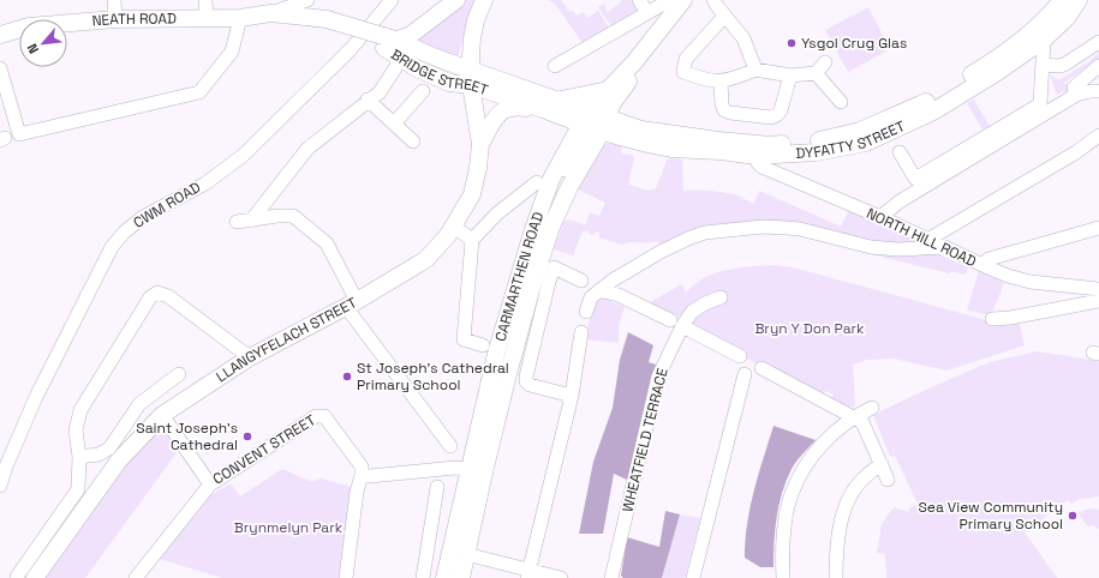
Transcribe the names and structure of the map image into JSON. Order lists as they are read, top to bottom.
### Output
{
  "streets": {
    "main road": [
      "NEATH ROAD",
      "BRIDGE STREET",
      "DYFATTY STREET",
      "CARMARTHEN ROAD",
      "LLANGYFELACH STREET"
    ],
    "street": [
      "CWM ROAD",
      "NORTH HILL ROAD",
      "WHEATFIELD TERRACE",
      "CONVENT STREET"
    ]
  },
  "crossings": [
    ["NEATH ROAD", "BRIDGE STREET"],
    ["BRIDGE STREET", "DYFATTY STREET"],
    ["BRIDGE STREET", "CARMARTHEN ROAD"],
    ["BRIDGE STREET", "LLANGYFELACH STREET"],
    ["DYFATTY STREET", "NORTH HILL ROAD"],
    ["DYFATTY STREET", "CARMARTHEN ROAD"],
    ["LLANGYFELACH STREET", "CONVENT STREET"]
  ],
  "parks": ["Bryn Y Don Park", "Brynmelyn Park"],
  "places": [
    "Ysgol Crug Glas",
    "St Joseph's Cathedral Primary School",
    "Saint Joseph's Cathedral",
    "Sea View Community Primary School"
  ],
  "north": "bottom left"
}
